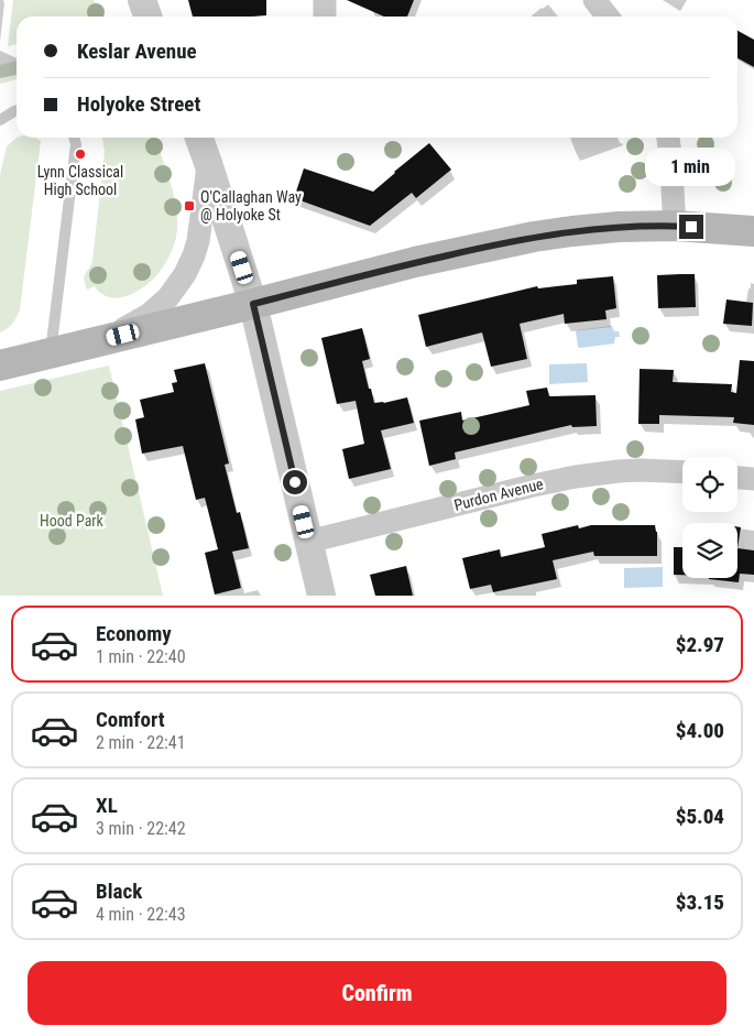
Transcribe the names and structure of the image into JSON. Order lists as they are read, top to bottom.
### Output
{
  "streets": {
    "street": ["Purdon Avenue"]
  },
  "parks": ["Hood Park"],
  "places": {
    "other": ["Lynn Classical High School"],
    "transit": ["O'Callaghan Way @ Holyoke St"]
  },
  "page": {
    "banner": ["Keslar Avenue", "Holyoke Street"],
    "bubble": "1 min",
    "list": [
      {
        "name": "Economy",
        "note": "1 min · 22:40",
        "value": "$2.97"
      },
      {
        "name": "Comfort",
        "note": "2 min · 22:41",
        "value": "$4.00"
      },
      {
        "name": "XL",
        "note": "3 min · 22:42",
        "value": "$5.04"
      },
      {
        "name": "Black",
        "note": "4 min · 22:43",
        "value": "$3.15"
      }
    ],
    "buttons": "Confirm"
  }
}
